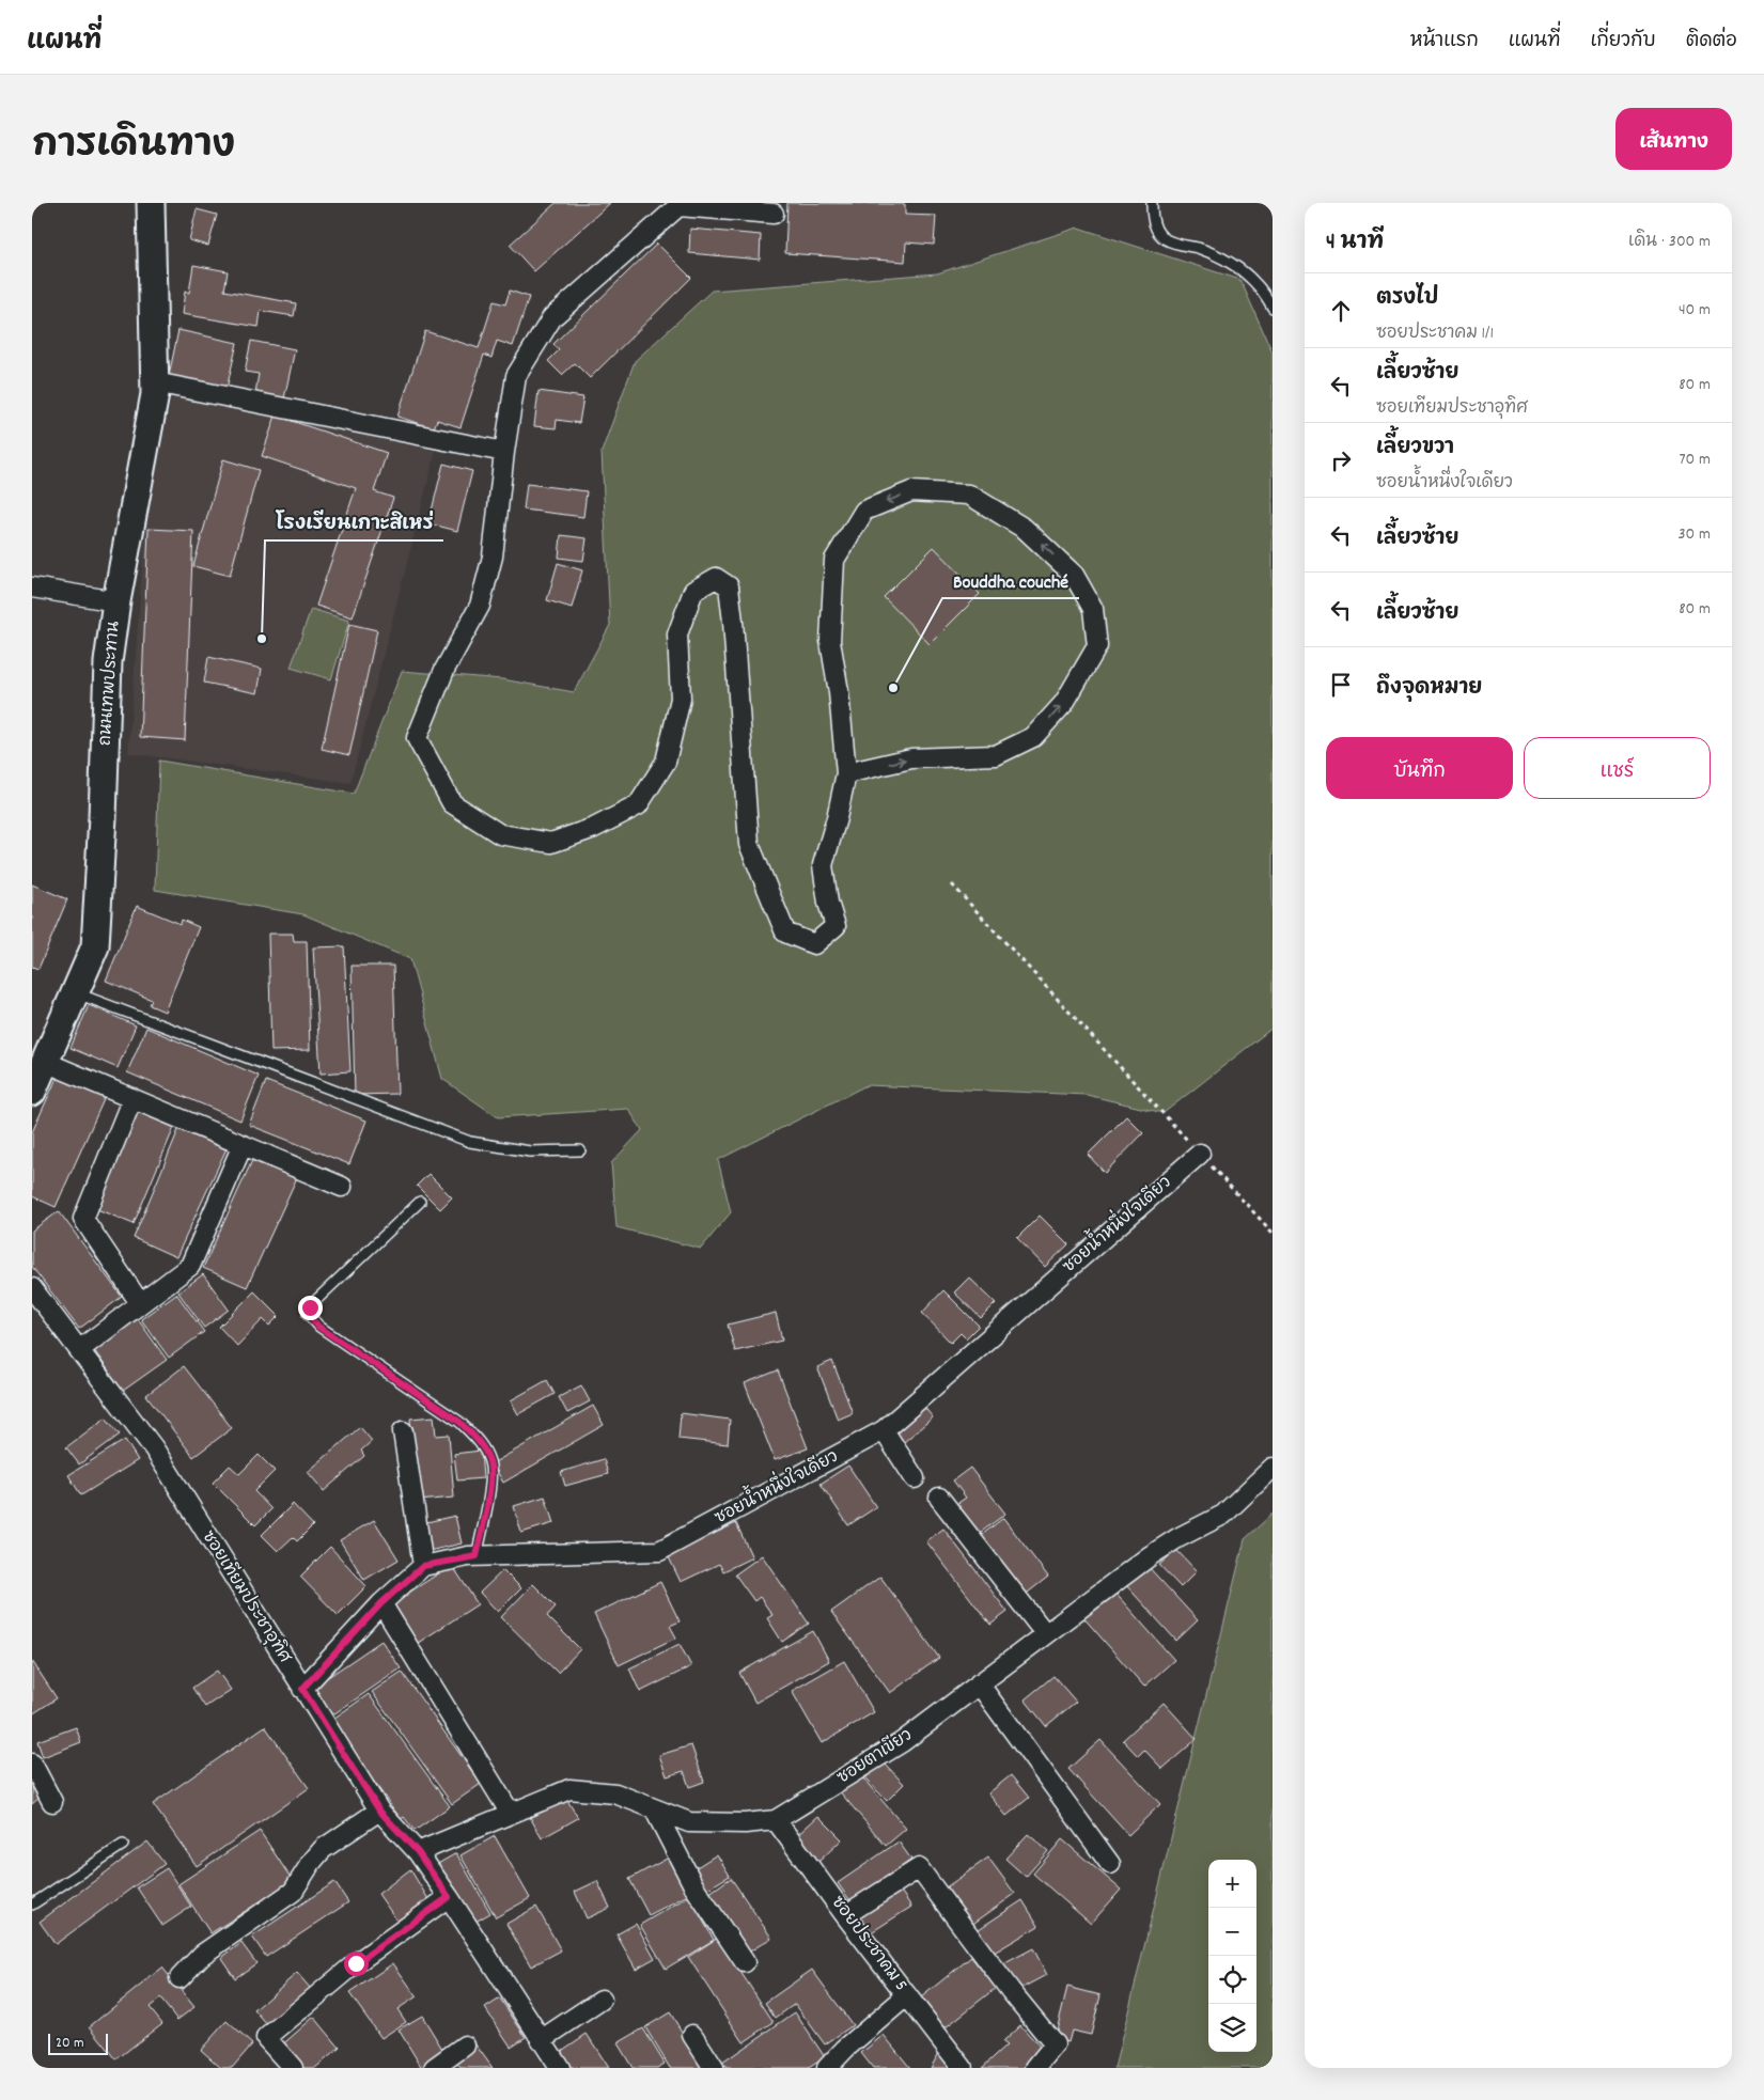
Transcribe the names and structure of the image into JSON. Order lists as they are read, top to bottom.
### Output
{
  "streets": {
    "street": [
      "ถนนเทพประทาน",
      "ซอยน้ำหนึ่งใจเดียว",
      "ซอยเทียมประชาอุทิศ",
      "ซอยตาเขียว",
      "ซอยประชาคม 5"
    ]
  },
  "crossings": [
    ["ซอยเทียมประชาอุทิศ", "ซอยตาเขียว"],
    ["ซอยตาเขียว", "ซอยประชาคม 5"]
  ],
  "places": ["โรงเรียนเกาะสิเหร่", "Bouddha couché"],
  "scale_bar": "20 m",
  "page": {
    "header": "แผนที่",
    "nav": [
      "หน้าแรก",
      "แผนที่",
      "เกี่ยวกับ",
      "ติดต่อ"
    ],
    "title": "การเดินทาง",
    "buttons": [
      "เส้นทาง",
      ["บันทึก", "แชร์"]
    ],
    "heading": ["4 นาที", "เดิน · 300 m"],
    "list": [
      ["ตรงไป", "ซอยประชาคม 1/1", "40 m"],
      ["เลี้ยวซ้าย", "ซอยเทียมประชาอุทิศ", "80 m"],
      ["เลี้ยวขวา", "ซอยน้ำหนึ่งใจเดียว", "70 m"],
      ["เลี้ยวซ้าย", "30 m"],
      ["เลี้ยวซ้าย", "80 m"],
      "ถึงจุดหมาย"
    ],
    "map_buttons": ["+", "−"],
    "scale": "20 m"
  }
}
